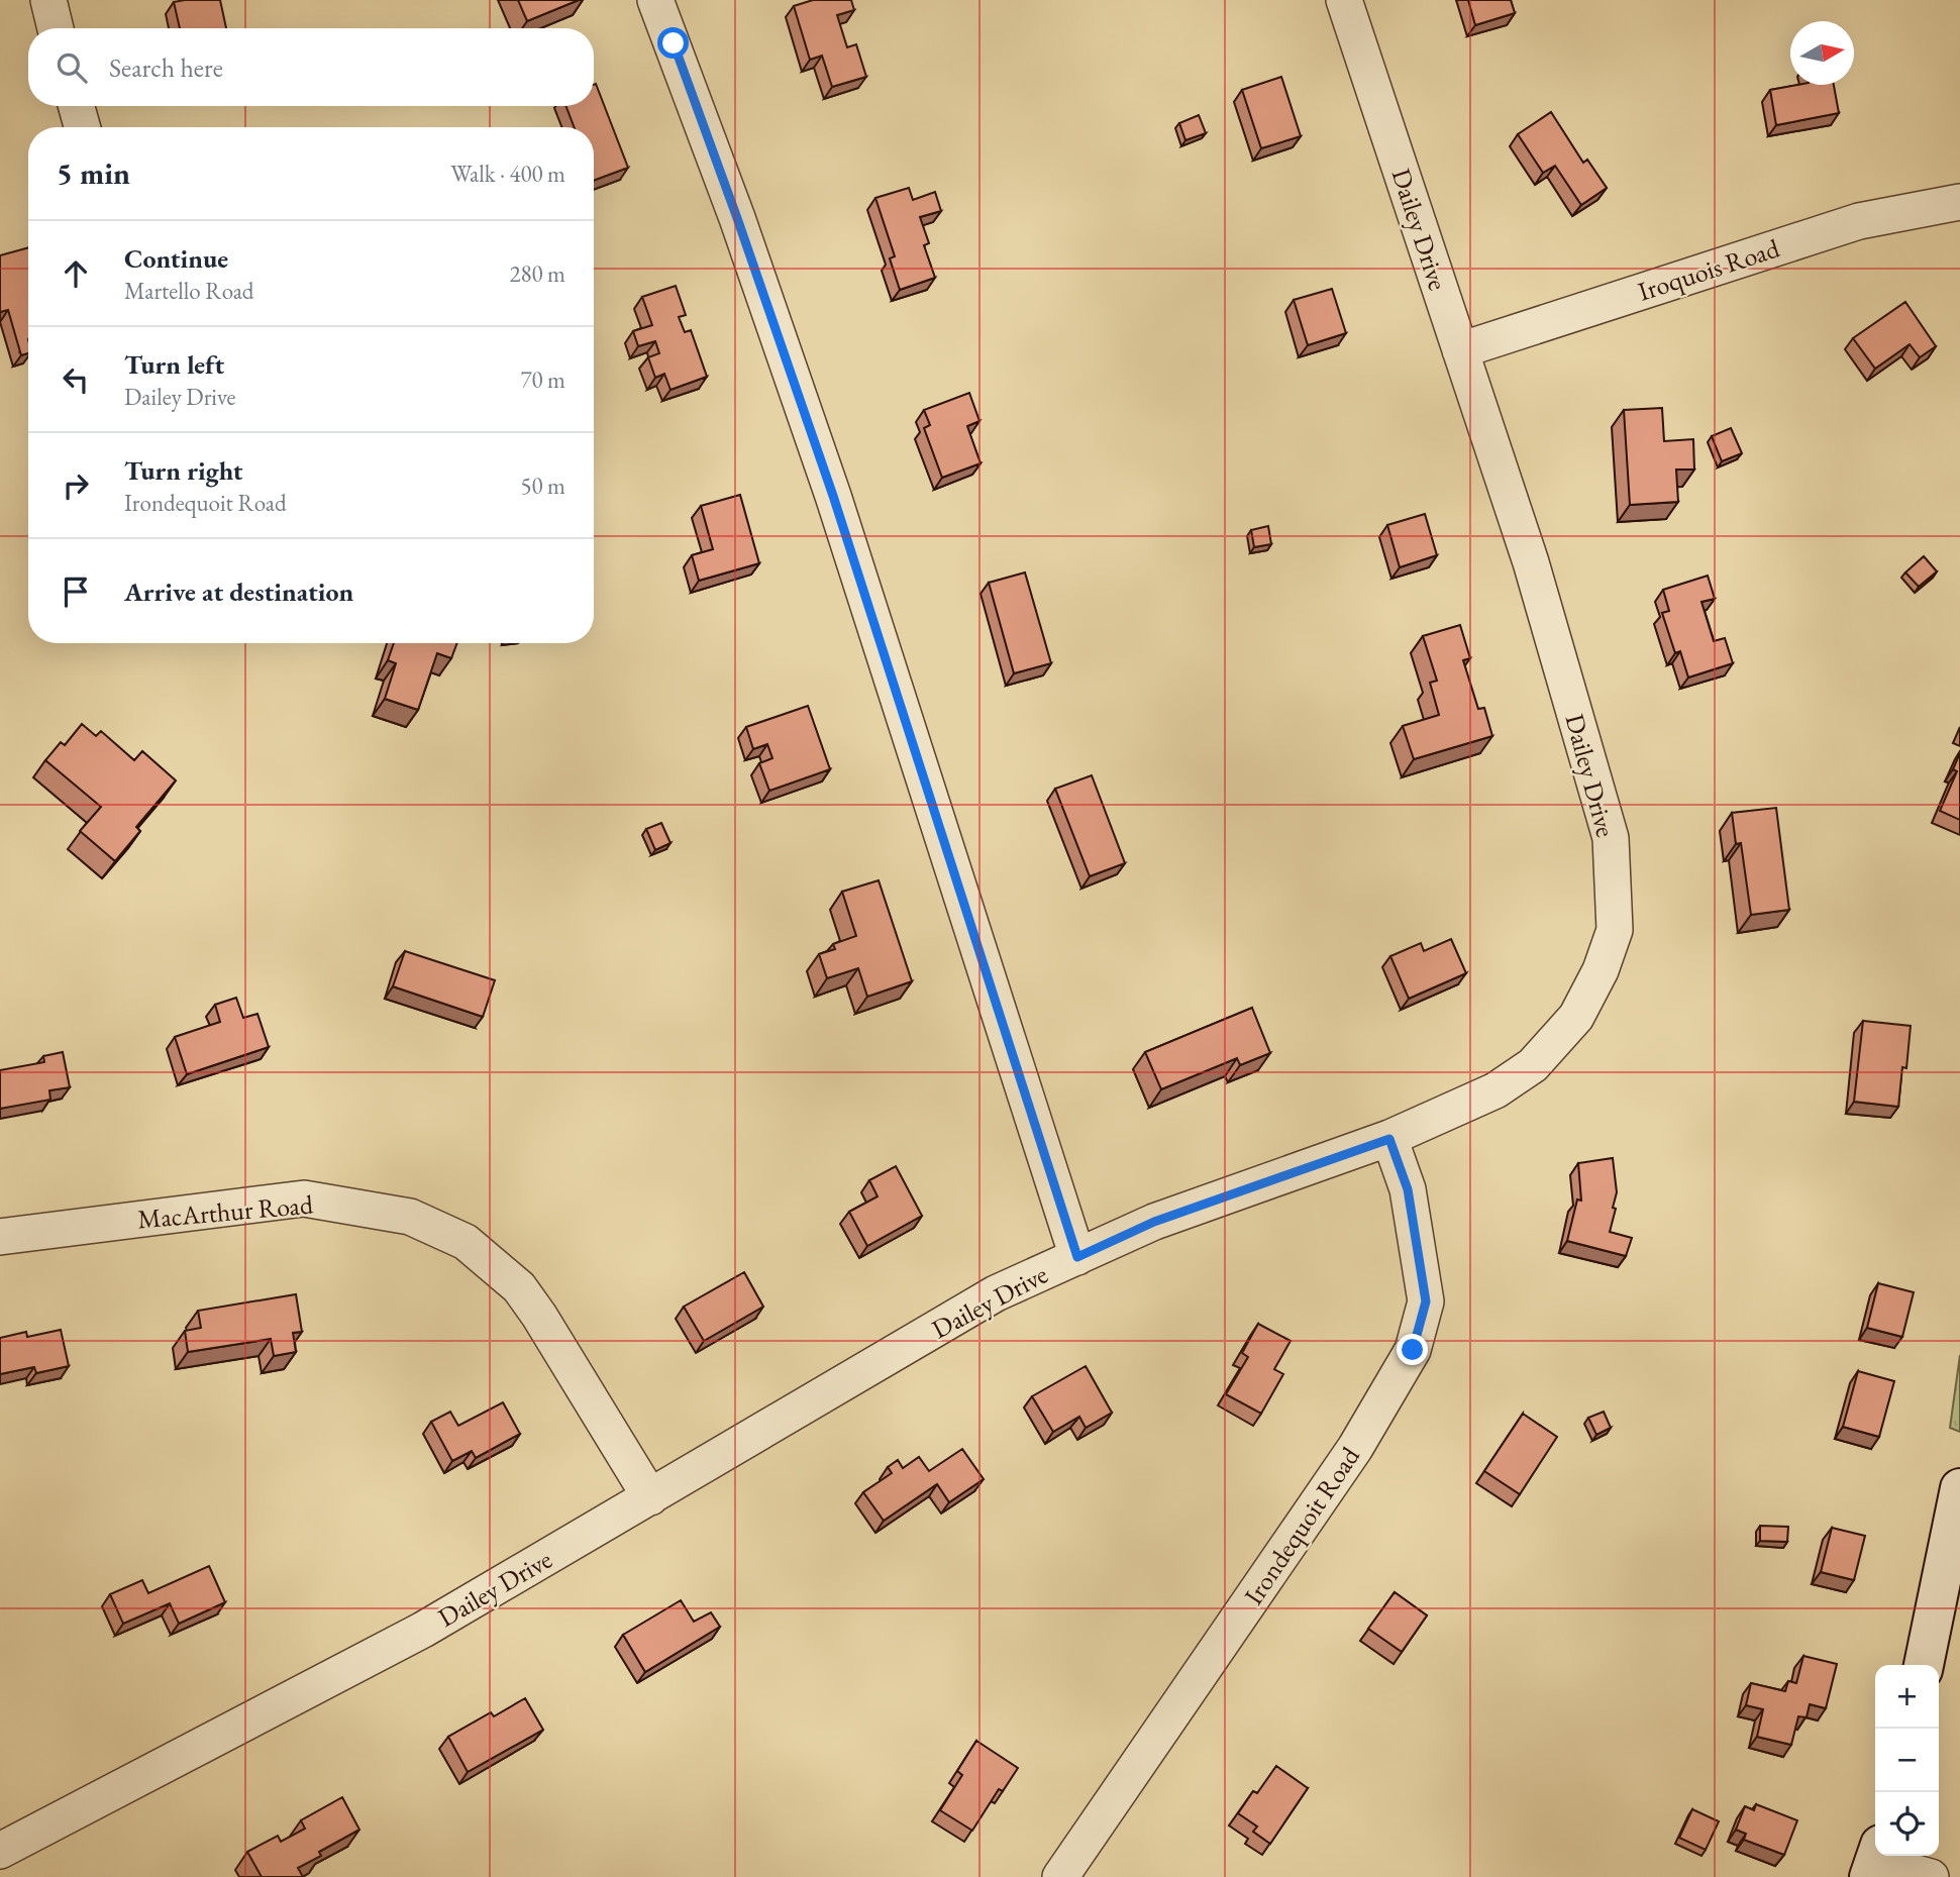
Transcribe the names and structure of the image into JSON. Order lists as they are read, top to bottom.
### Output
{
  "streets": {
    "street": [
      "Dailey Drive",
      "Iroquois Road",
      "MacArthur Road",
      "Irondequoit Road"
    ]
  },
  "crossings": [
    ["Dailey Drive", "Iroquois Road"],
    ["Dailey Drive", "MacArthur Road"],
    ["Dailey Drive", "Irondequoit Road"]
  ],
  "north": "right",
  "page": {
    "search": "Search here",
    "heading": ["5 min", "Walk · 400 m"],
    "list": [
      ["Continue", "Martello Road", "280 m"],
      ["Turn left", "Dailey Drive", "70 m"],
      ["Turn right", "Irondequoit Road", "50 m"],
      "Arrive at destination"
    ],
    "map_buttons": ["+", "−"]
  }
}
